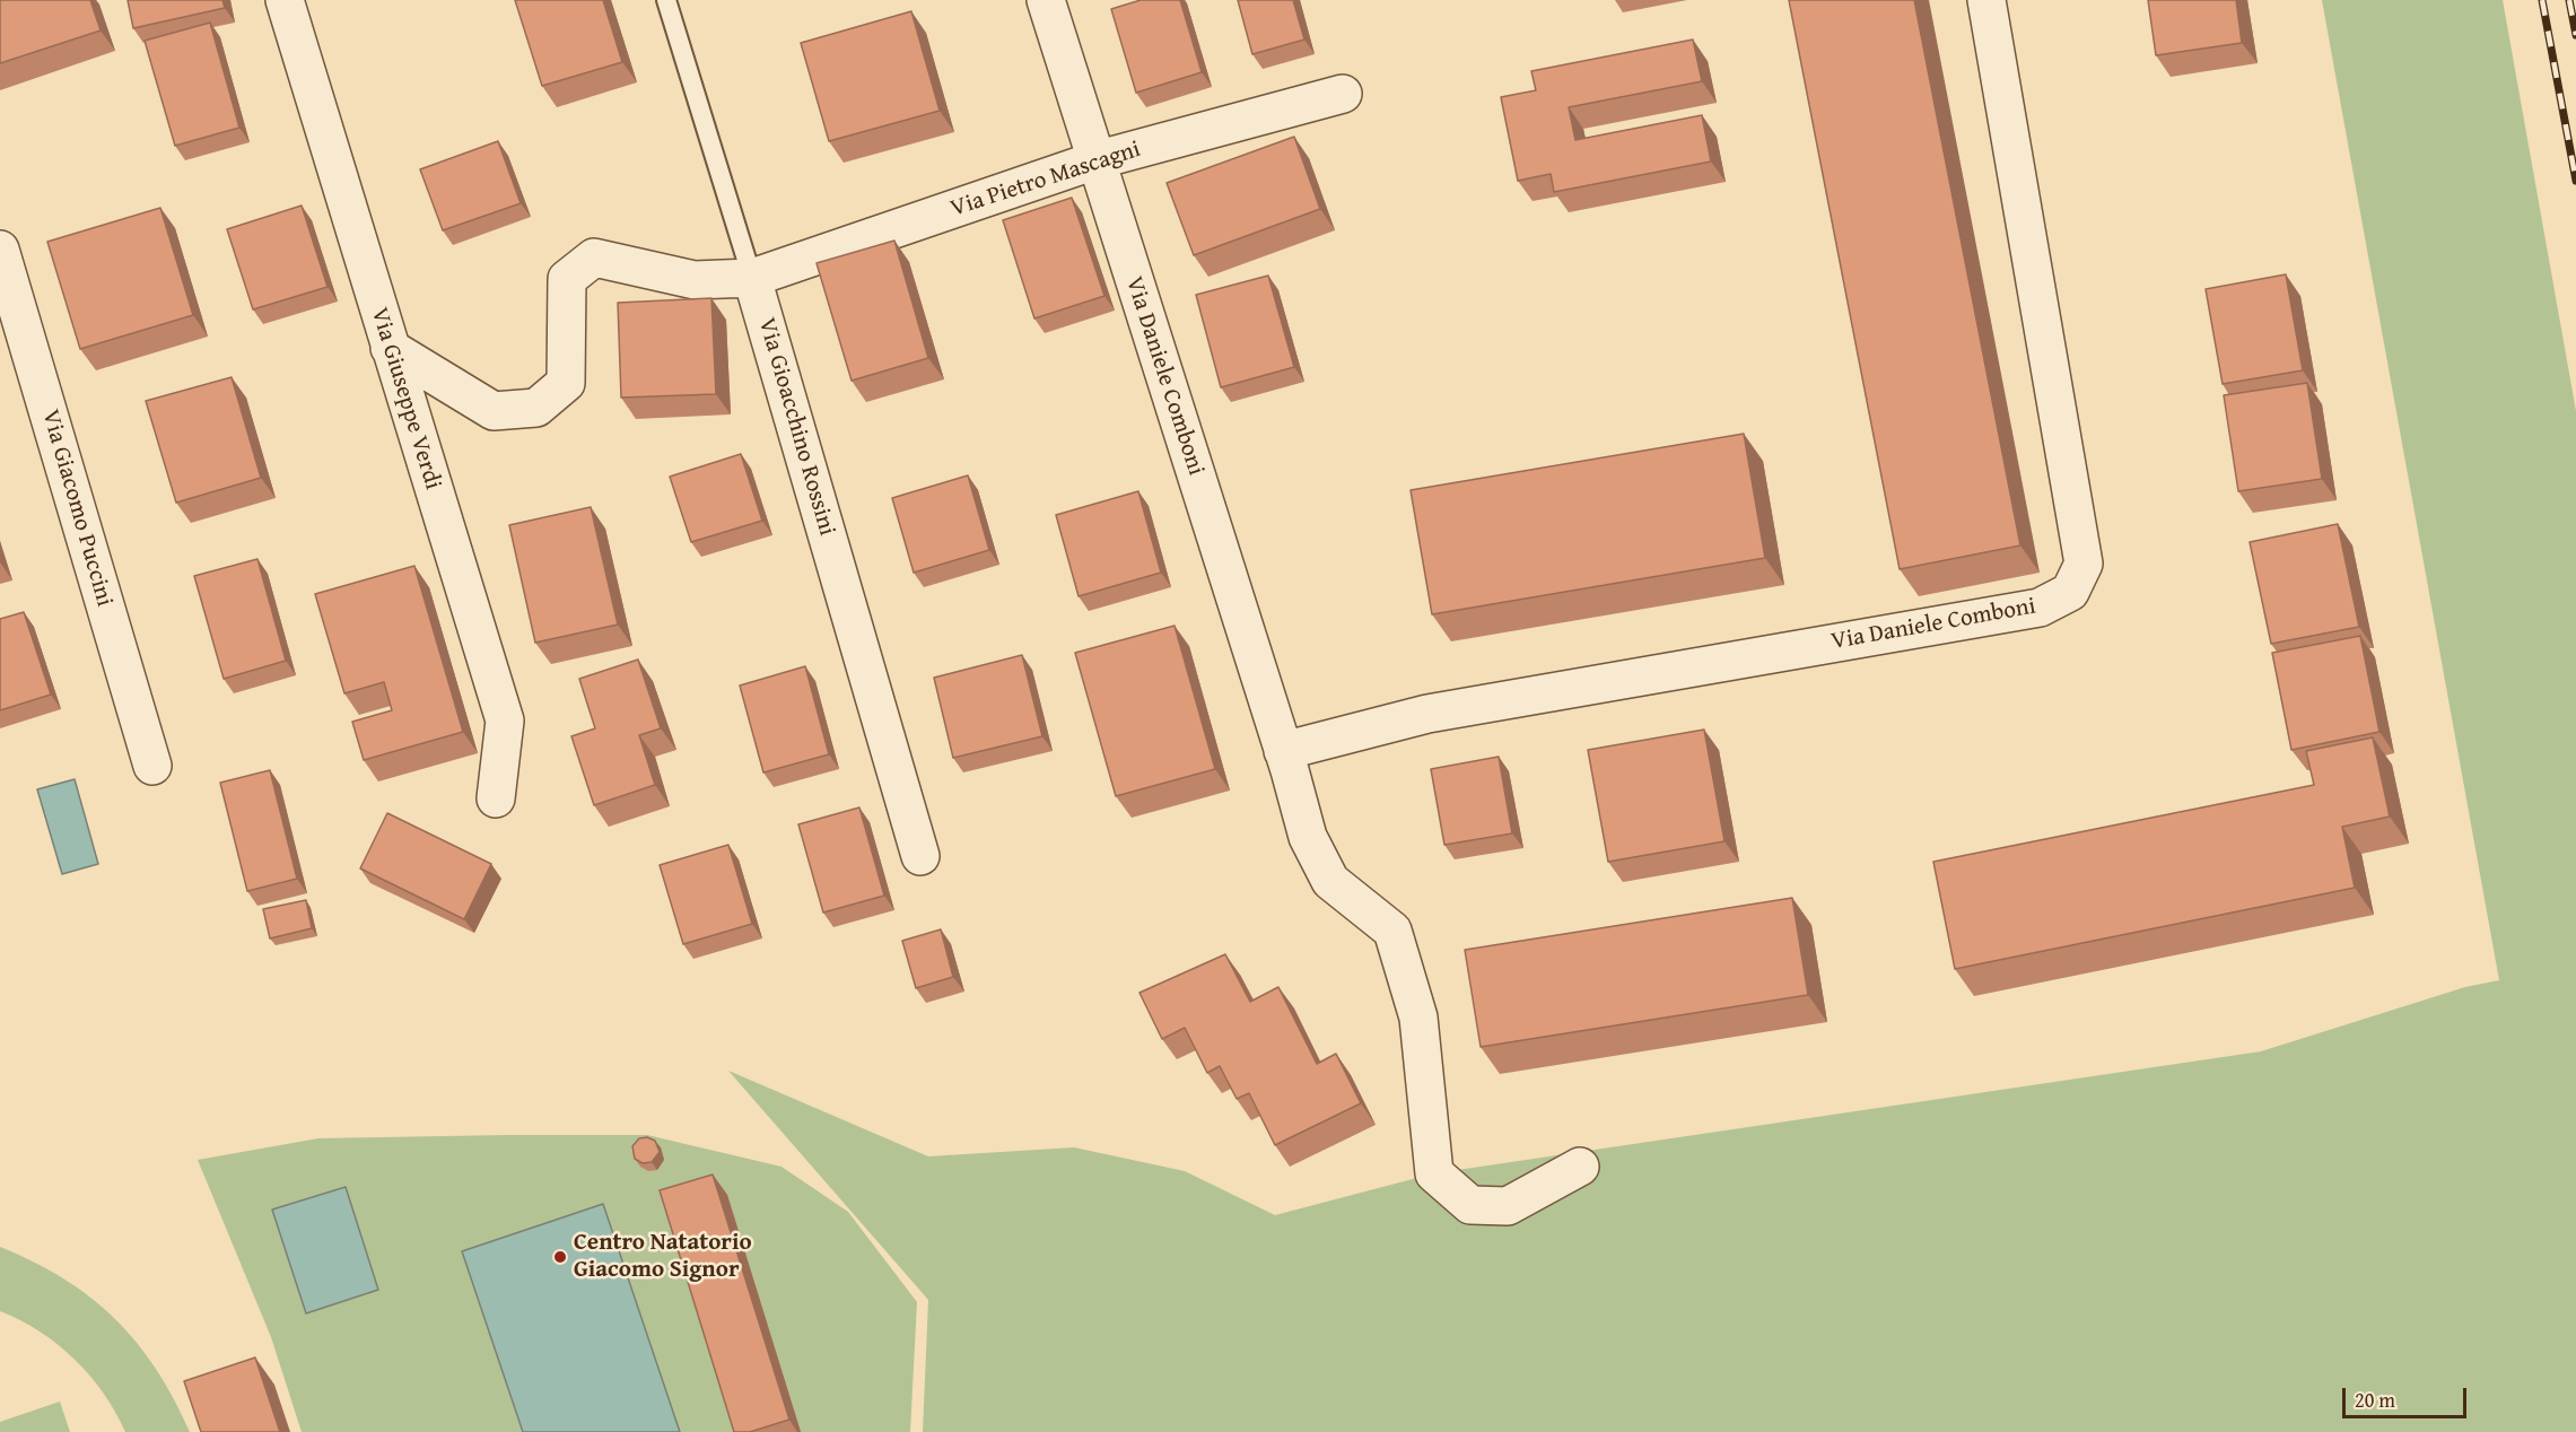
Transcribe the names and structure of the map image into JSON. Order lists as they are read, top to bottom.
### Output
{
  "streets": {
    "street": [
      "Via Pietro Mascagni",
      "Via Daniele Comboni",
      "Via Giuseppe Verdi",
      "Via Gioacchino Rossini",
      "Via Giacomo Puccini"
    ]
  },
  "crossings": [
    ["Via Pietro Mascagni", "Via Daniele Comboni"],
    ["Via Pietro Mascagni", "Via Giuseppe Verdi"],
    ["Via Pietro Mascagni", "Via Gioacchino Rossini"]
  ],
  "places": ["Centro Natatorio Giacomo Signor"],
  "scale_bar": "20 m"
}
